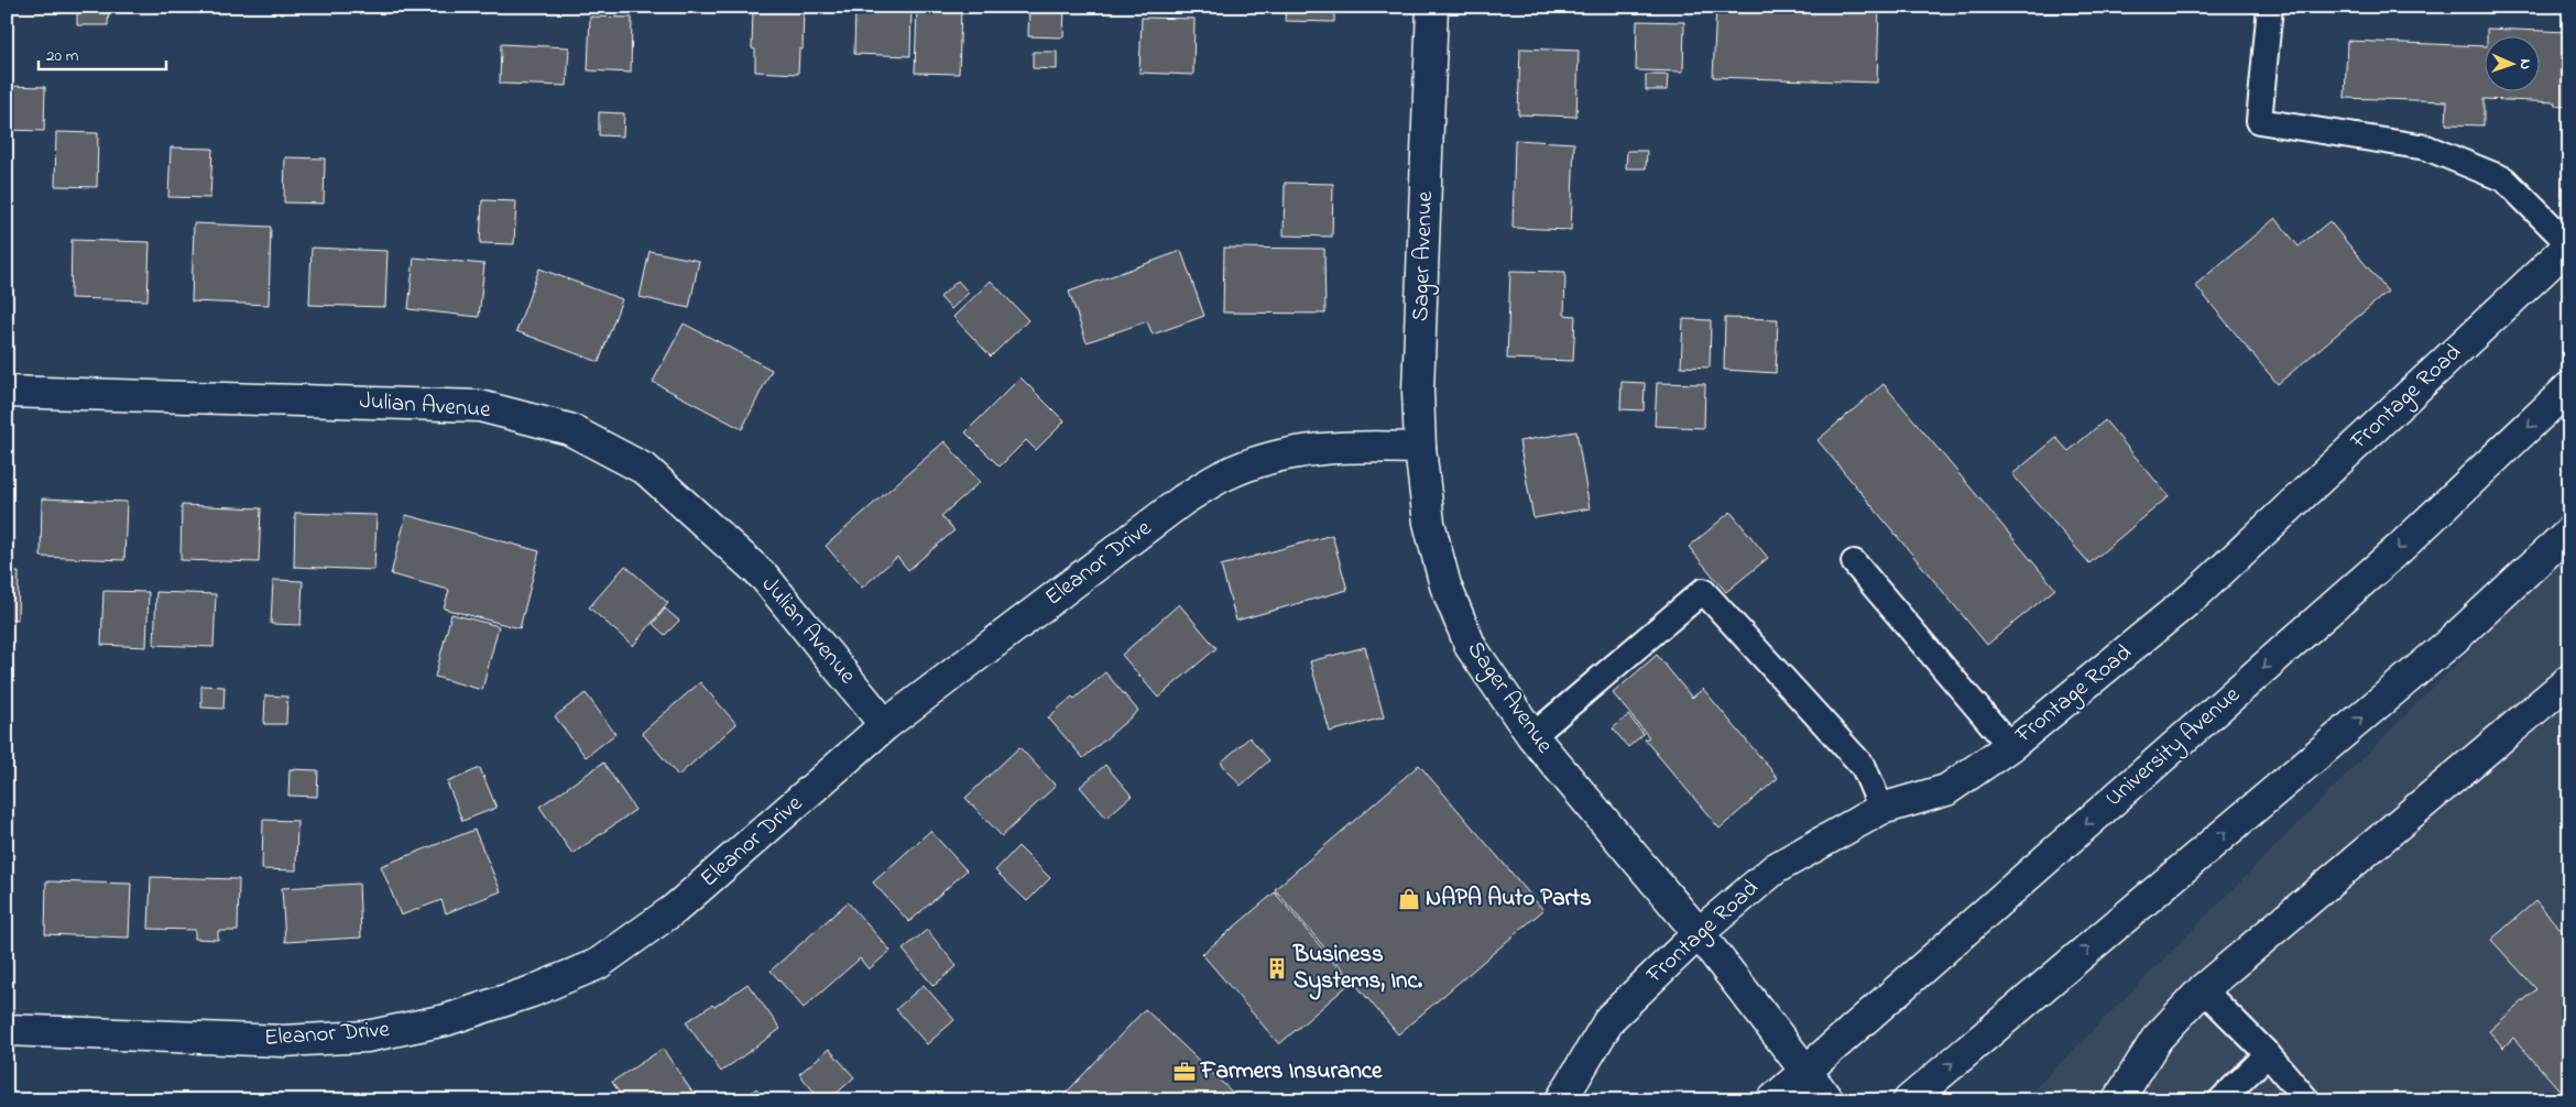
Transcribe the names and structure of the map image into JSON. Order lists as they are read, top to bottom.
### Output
{
  "streets": {
    "street": [
      "Sager Avenue",
      "Frontage Road",
      "Julian Avenue",
      "Eleanor Drive",
      "University Avenue"
    ]
  },
  "crossings": [
    ["Sager Avenue", "Frontage Road"],
    ["Sager Avenue", "Eleanor Drive"],
    ["Sager Avenue", "University Avenue"],
    ["Julian Avenue", "Eleanor Drive"]
  ],
  "places": {
    "shop": ["NAPA Auto Parts"],
    "building": ["Business Systems, Inc."],
    "office": ["Farmers Insurance"]
  },
  "scale_bar": "20 m",
  "north": "right"
}
